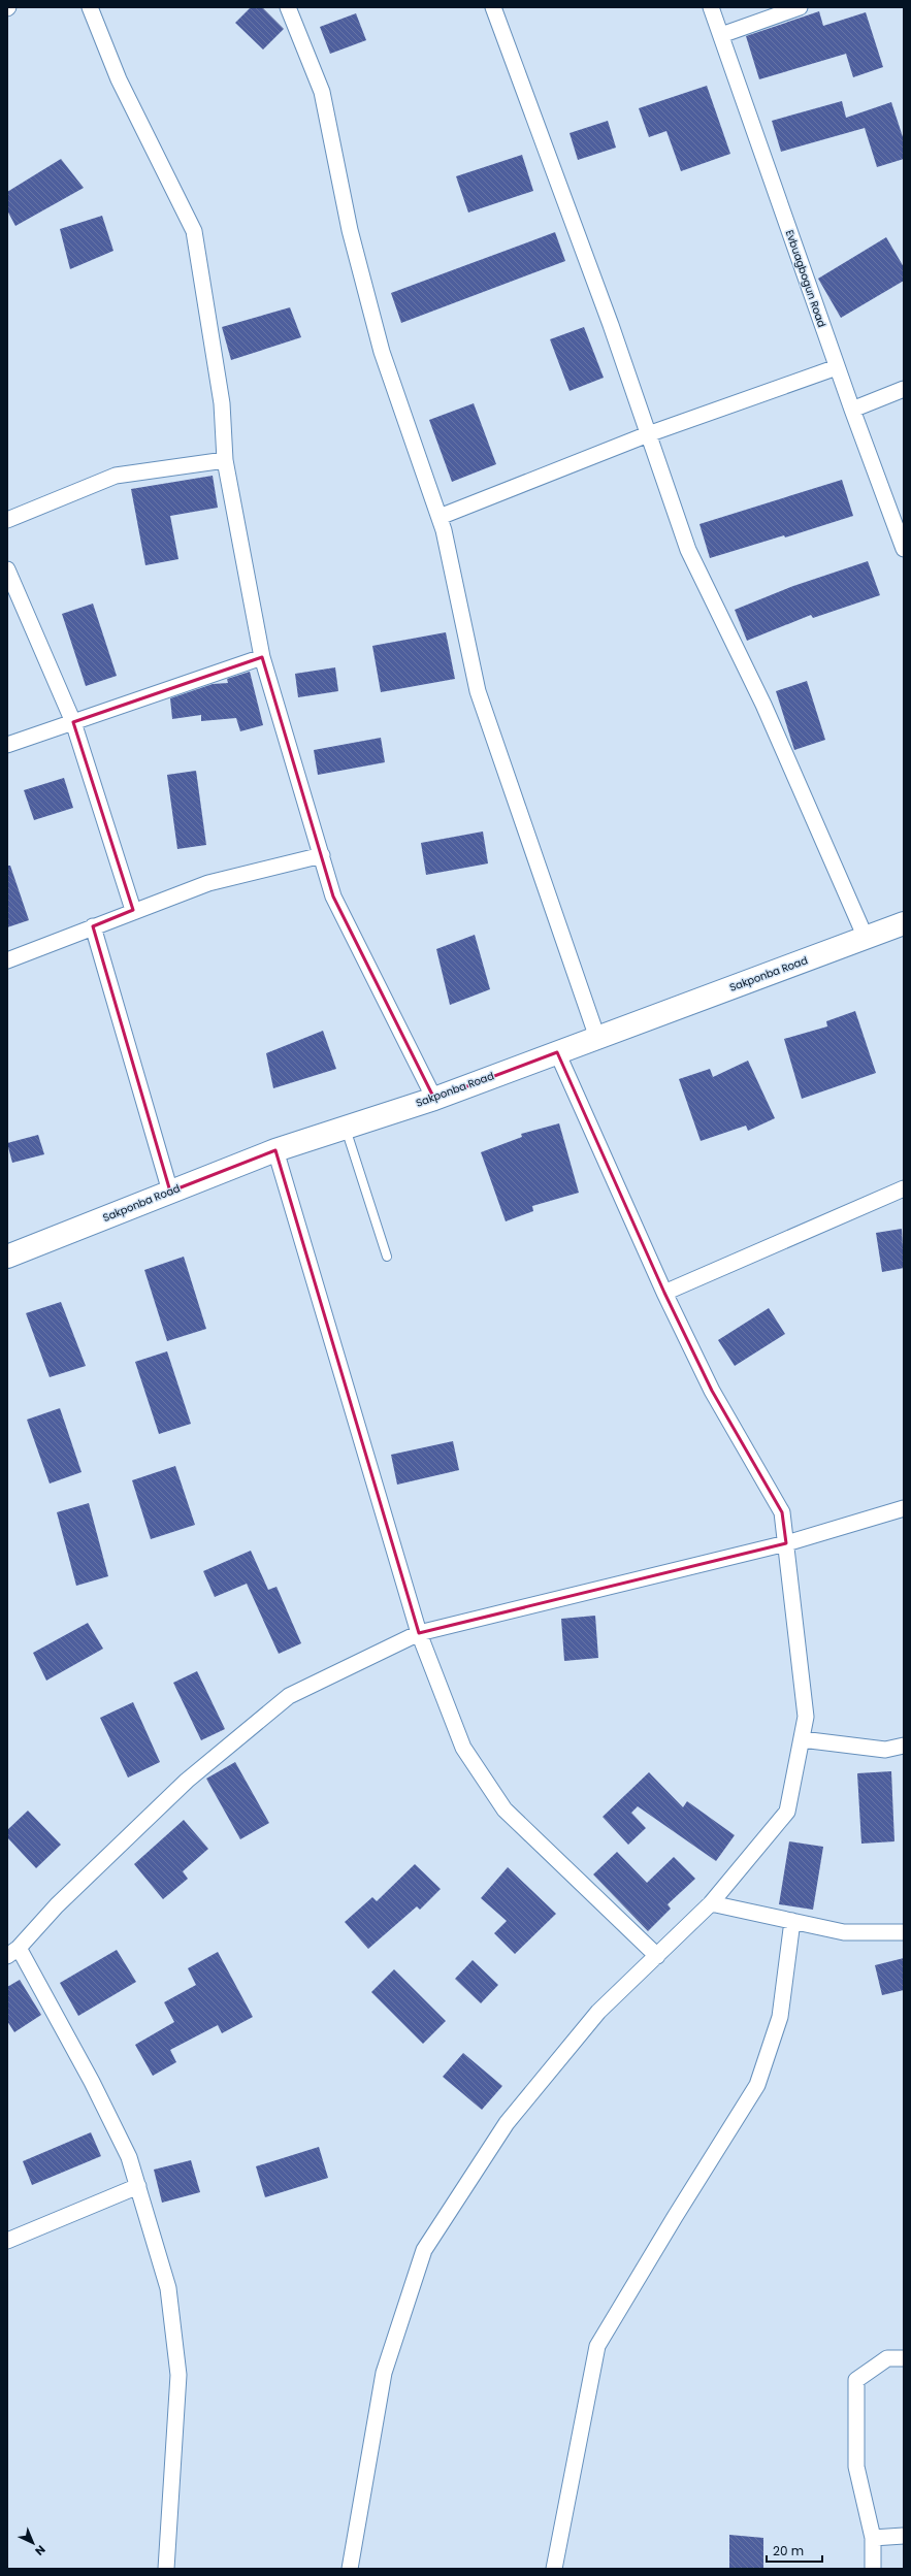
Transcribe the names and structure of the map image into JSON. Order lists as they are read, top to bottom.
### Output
{
  "streets": {
    "main road": ["Sakponba Road"],
    "street": ["Evbuagbogun Road"]
  },
  "scale_bar": "20 m",
  "north": "bottom right"
}
